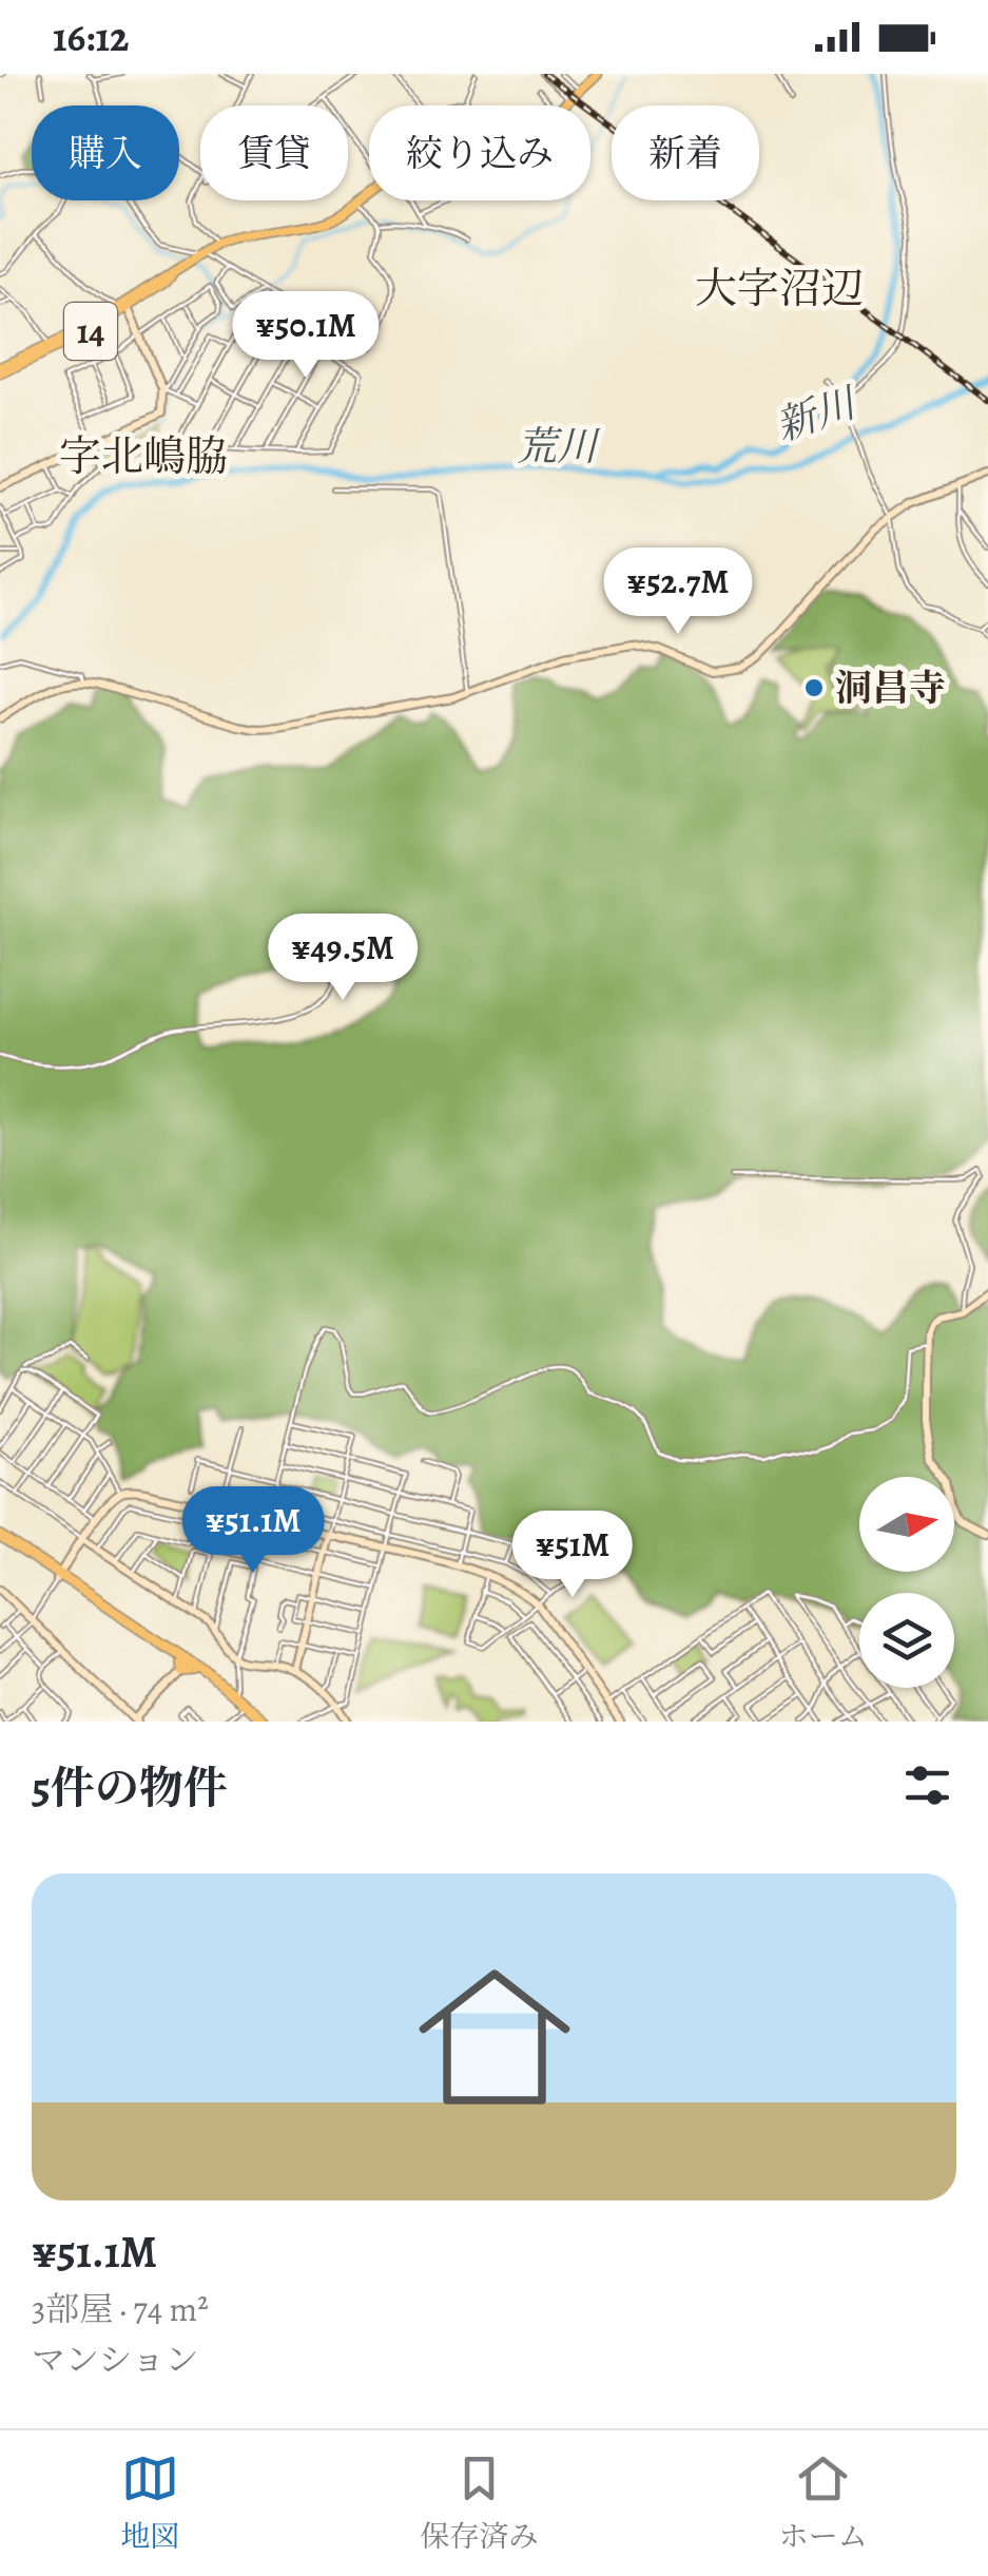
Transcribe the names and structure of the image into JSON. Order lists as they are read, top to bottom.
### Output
{
  "streets": {
    "main road": ["14"]
  },
  "districts": ["大字沼辺", "字北嶋脇"],
  "water": ["新川", "荒川"],
  "places": ["洞昌寺"],
  "north": "right",
  "page": {
    "status": "16:12",
    "chip": [
      "購入",
      "賃貸",
      "絞り込み",
      "新着"
    ],
    "price": [
      "¥50.1M",
      "¥52.7M",
      "¥49.5M",
      "¥51.1M",
      "¥51M"
    ],
    "heading": "5件の物件",
    "list": [
      {
        "name": "¥51.1M",
        "note": "3部屋 · 74 m² · マンション"
      }
    ],
    "tabs": ["地図", "保存済み", "ホーム"]
  }
}
